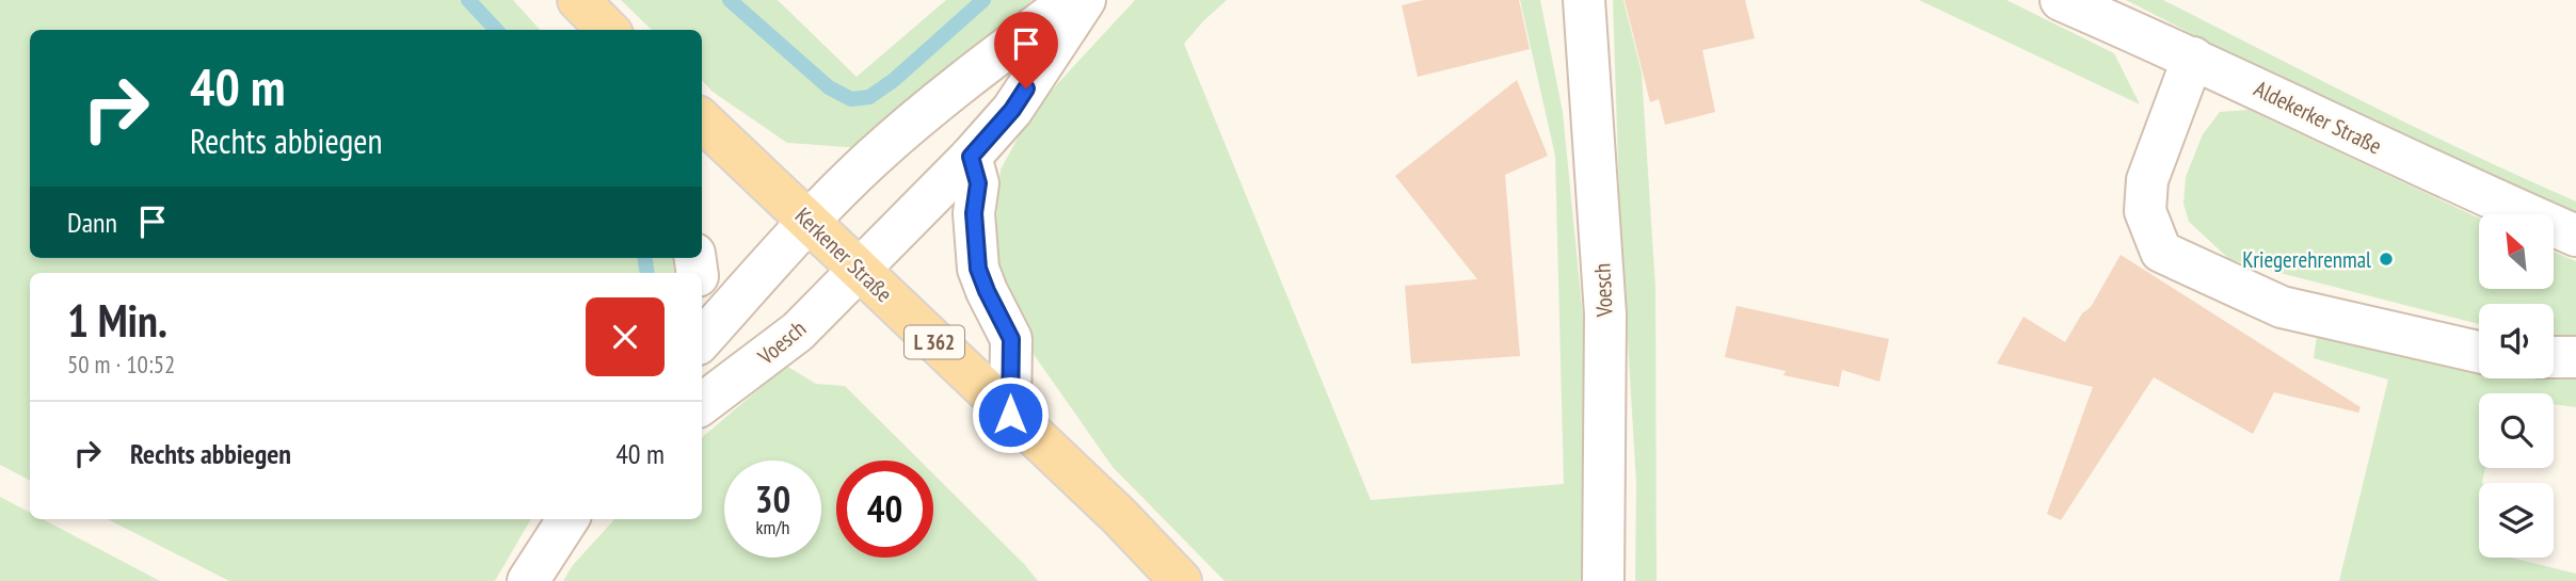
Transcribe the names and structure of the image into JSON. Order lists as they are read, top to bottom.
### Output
{
  "streets": {
    "main road": ["Kerkener Straße", "L 362"],
    "street": ["Aldekerker Straße", "Voesch"]
  },
  "crossings": [
    ["Kerkener Straße", "Voesch"]
  ],
  "places": ["Kriegerehrenmal"],
  "north": "top left",
  "page": {
    "turn": ["40 m", "Rechts abbiegen"],
    "then": "Dann",
    "heading": ["1 Min.", "50 m · 10:52"],
    "list": [
      {
        "name": "Rechts abbiegen",
        "value": "40 m"
      }
    ],
    "speed": "30 km/h",
    "limit": "40"
  }
}
